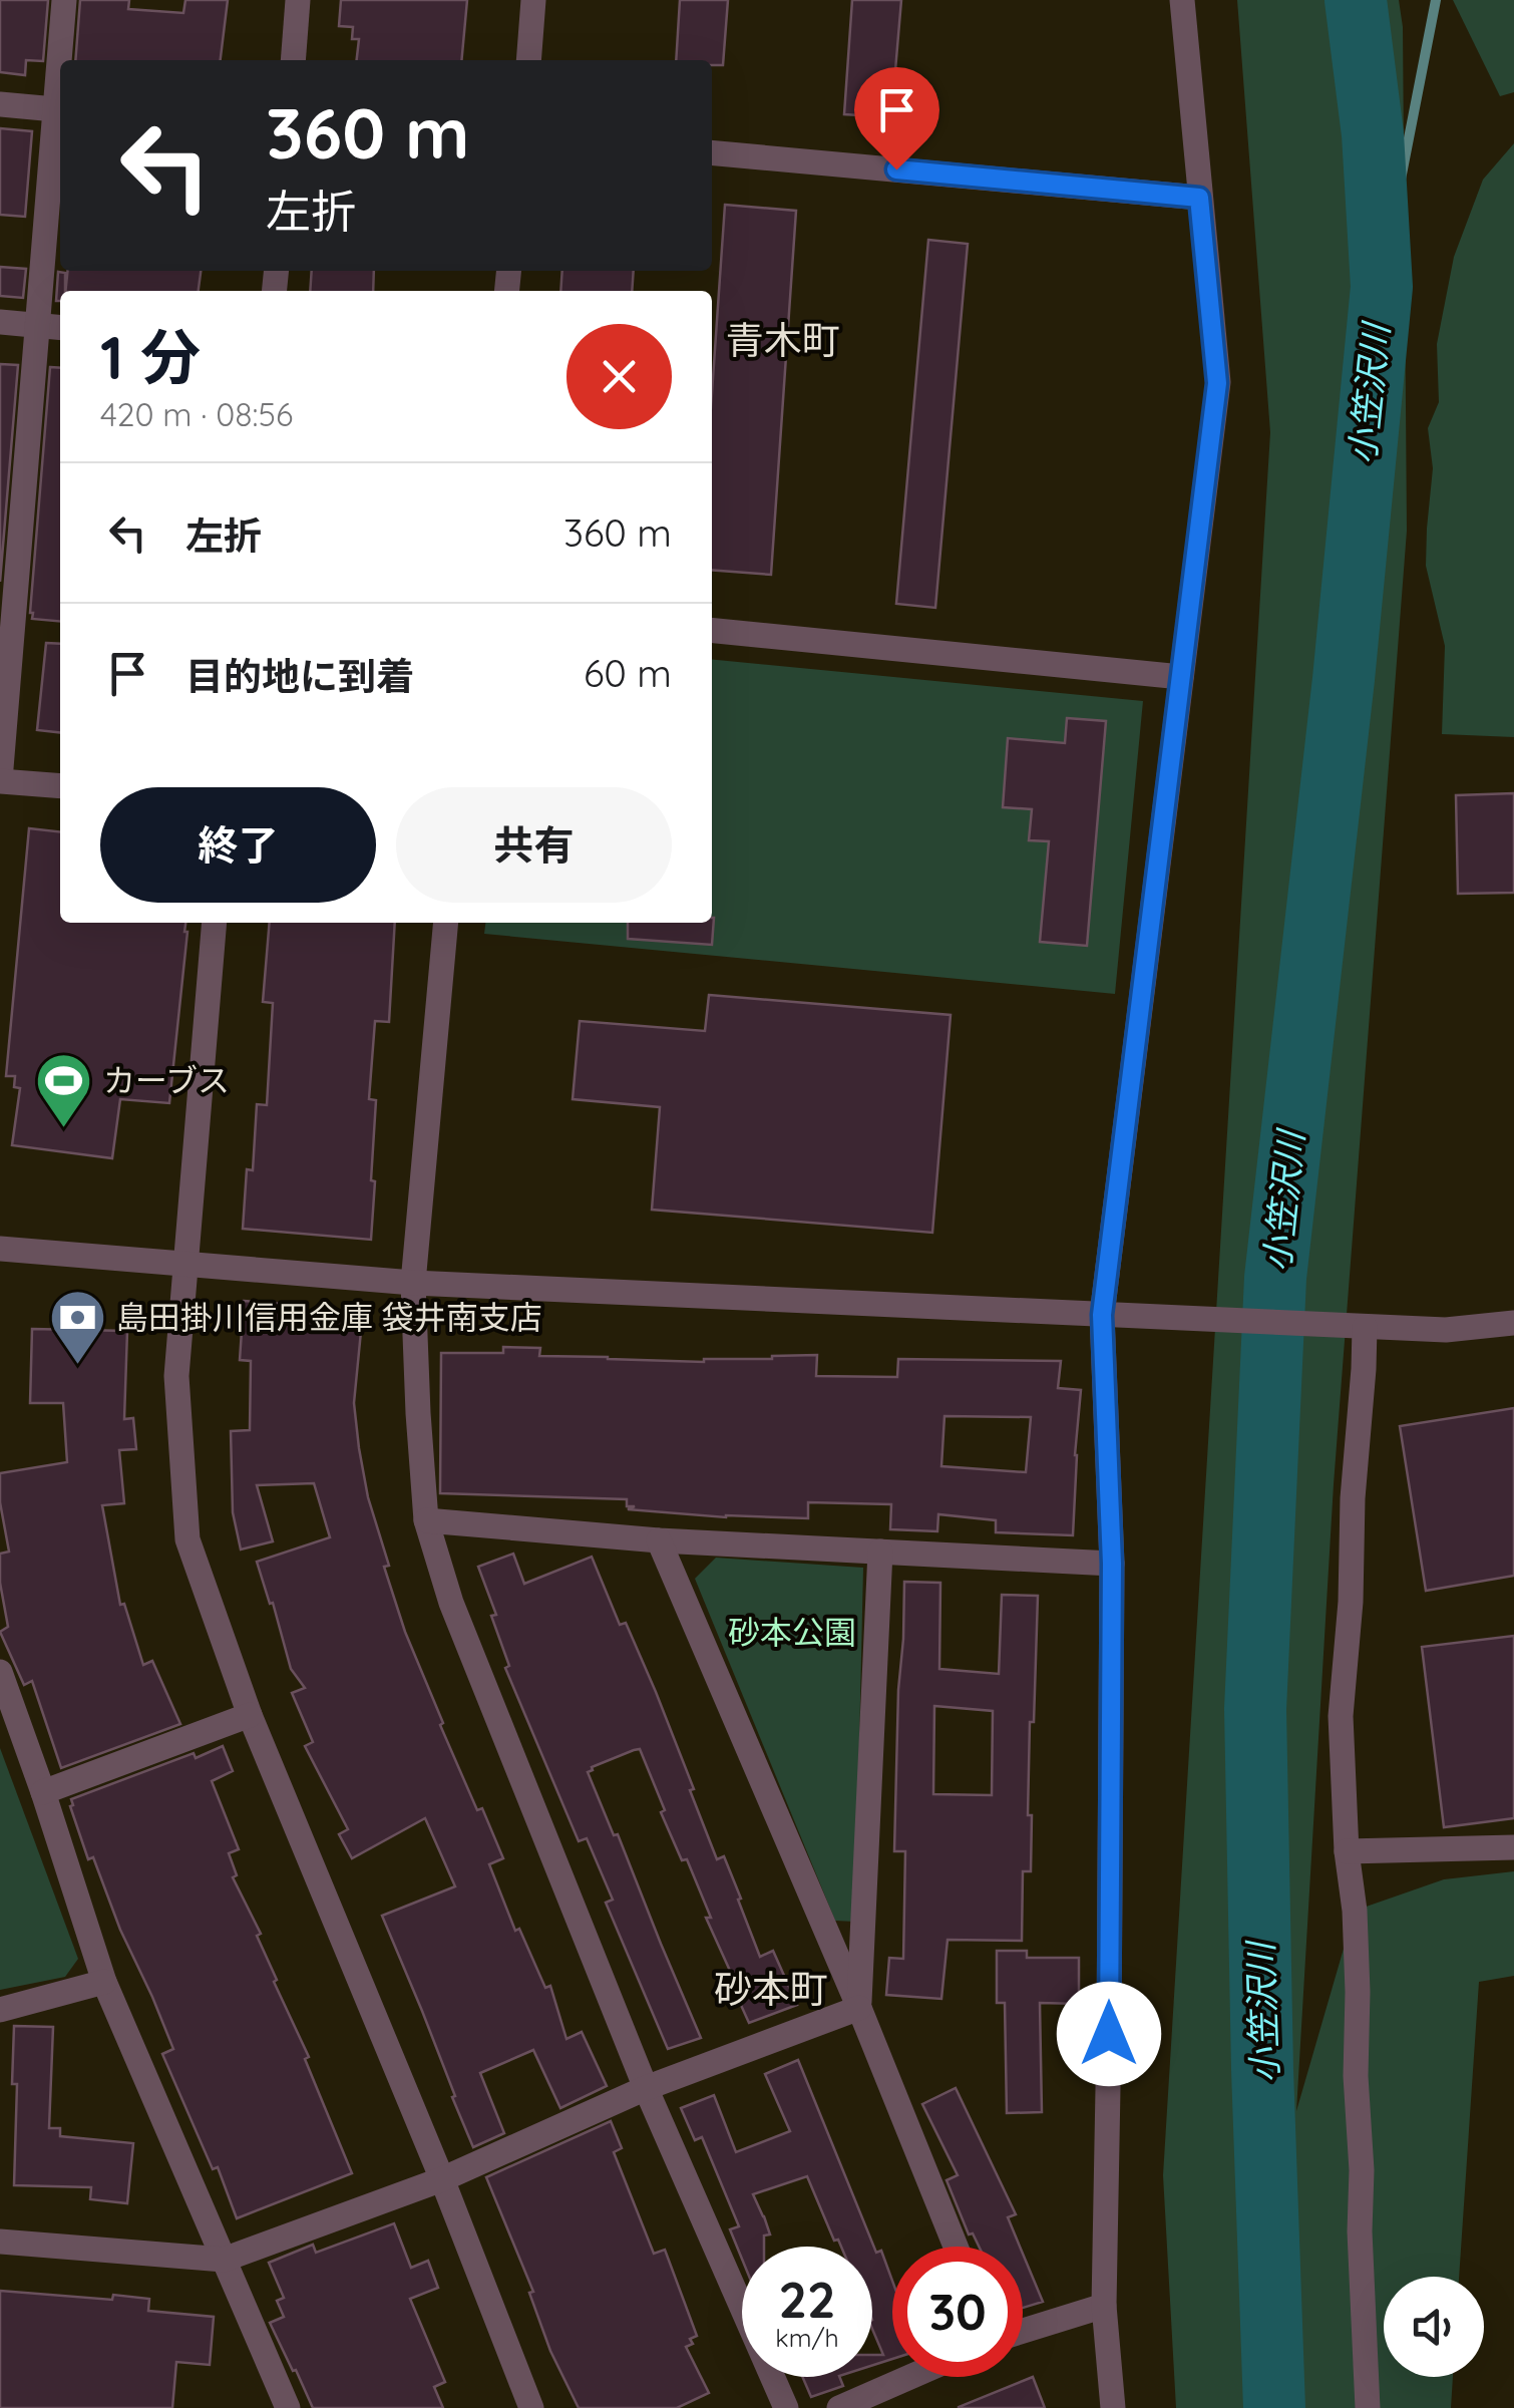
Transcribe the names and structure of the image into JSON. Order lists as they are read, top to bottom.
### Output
{
  "districts": ["青木町", "砂本町"],
  "water": ["小笠沢川"],
  "parks": ["砂本公園"],
  "places": {
    "sports": ["カーブス"],
    "bank": ["島田掛川信用金庫 袋井南支店"]
  },
  "page": {
    "turn": ["360 m", "左折"],
    "heading": ["1 分", "420 m · 08:56"],
    "list": [
      {
        "name": "左折",
        "value": "360 m"
      },
      {
        "name": "目的地に到着",
        "value": "60 m"
      }
    ],
    "buttons": ["終了", "共有"],
    "speed": "22 km/h",
    "limit": "30"
  }
}
